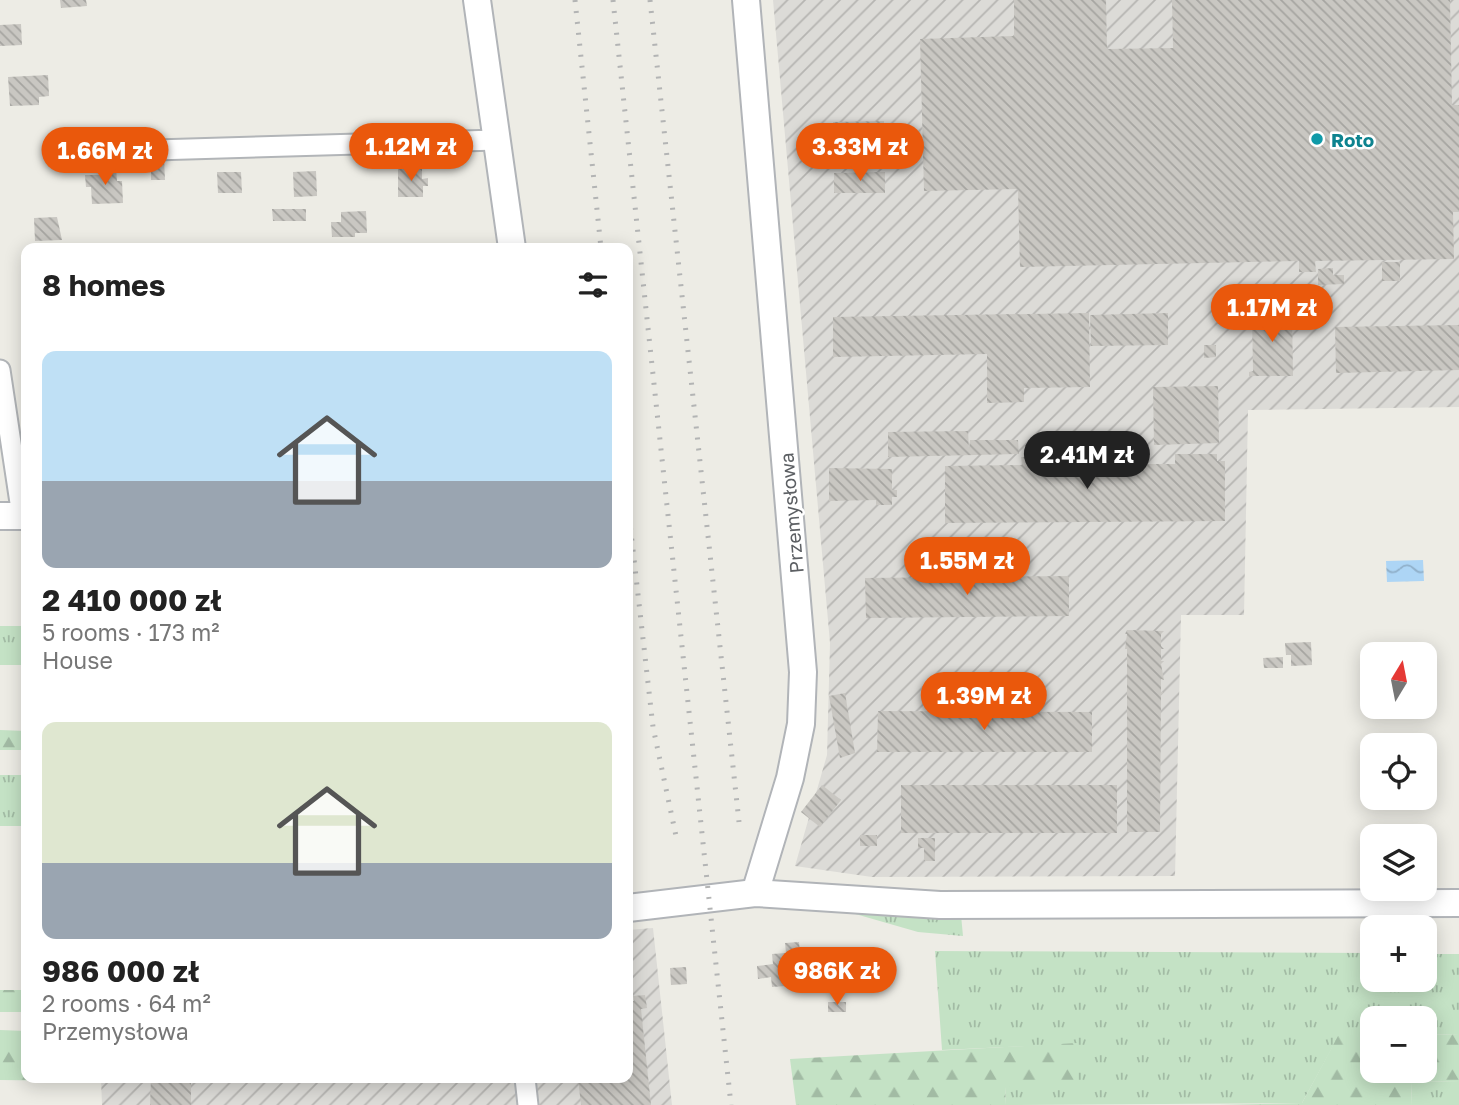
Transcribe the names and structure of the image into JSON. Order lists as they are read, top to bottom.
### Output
{
  "streets": {
    "street": ["Przemysłowa"]
  },
  "places": ["Roto"],
  "north": "top",
  "page": {
    "price": [
      "1.12M zł",
      "3.33M zł",
      "1.66M zł",
      "1.17M zł",
      "2.41M zł",
      "1.55M zł",
      "1.39M zł",
      "986K zł"
    ],
    "heading": "8 homes",
    "list": [
      {
        "name": "2 410 000 zł",
        "note": "5 rooms · 173 m² · House"
      },
      {
        "name": "986 000 zł",
        "note": "2 rooms · 64 m² · Przemysłowa"
      }
    ],
    "map_buttons": ["+", "−"]
  }
}
